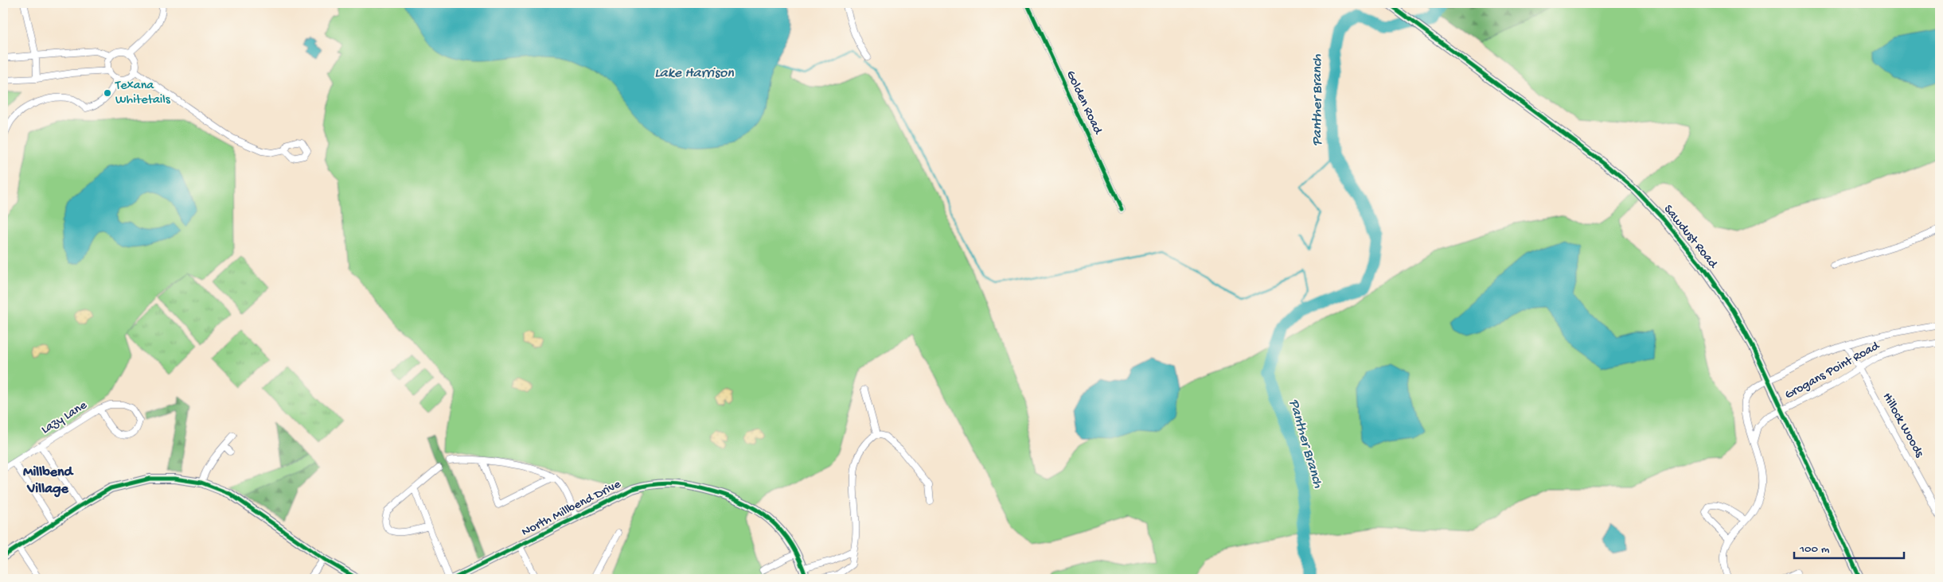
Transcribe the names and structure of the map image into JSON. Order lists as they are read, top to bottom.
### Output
{
  "streets": {
    "street": [
      "Golden Road",
      "Sawdust Road",
      "Grogans Point Road",
      "Lazy Lane",
      "Hillock Woods",
      "North Millbend Drive"
    ]
  },
  "crossings": [
    ["Sawdust Road", "Grogans Point Road"],
    ["Grogans Point Road", "Hillock Woods"]
  ],
  "districts": ["Millbend Village"],
  "water": ["Lake Harrison", "Panther Branch"],
  "places": ["Texana Whitetails"],
  "scale_bar": "100 m"
}
